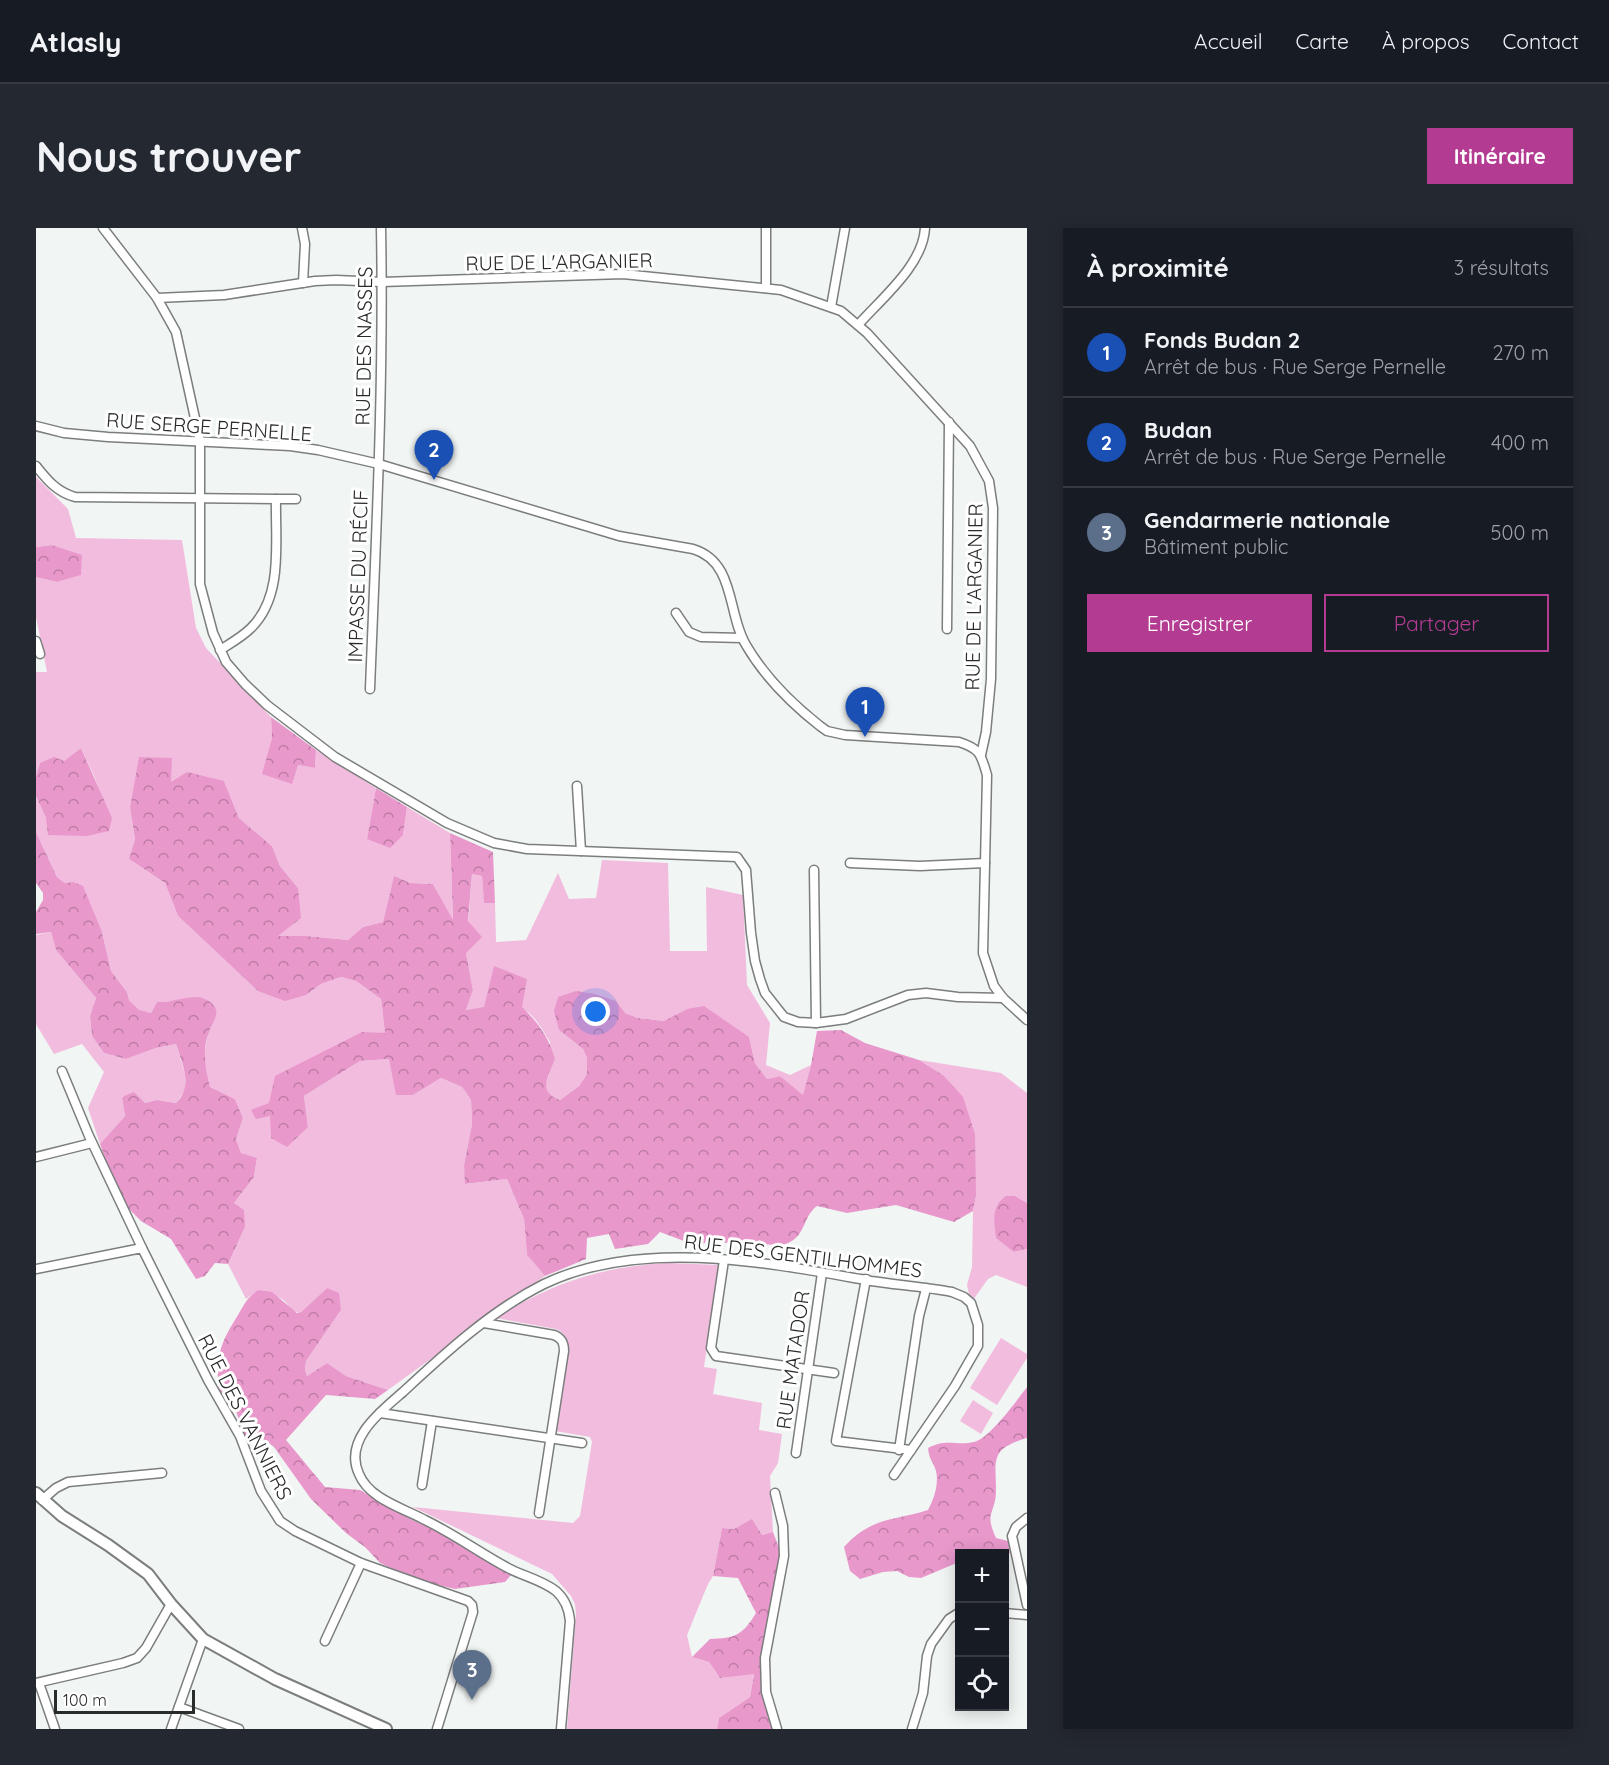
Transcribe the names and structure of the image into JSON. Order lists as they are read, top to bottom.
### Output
{
  "streets": {
    "street": [
      "RUE DE L'ARGANIER",
      "RUE DES NASSES",
      "RUE SERGE PERNELLE",
      "IMPASSE DU RÉCIF",
      "RUE DES GENTILHOMMES",
      "RUE MATADOR",
      "RUE DES VANNIERS"
    ]
  },
  "crossings": [
    ["RUE DE L'ARGANIER", "RUE DES NASSES"],
    ["RUE DE L'ARGANIER", "RUE SERGE PERNELLE"],
    ["RUE DES NASSES", "RUE SERGE PERNELLE"],
    ["RUE DES NASSES", "IMPASSE DU RÉCIF"],
    ["RUE SERGE PERNELLE", "IMPASSE DU RÉCIF"],
    ["RUE DES GENTILHOMMES", "RUE MATADOR"]
  ],
  "scale_bar": "100 m",
  "page": {
    "header": "Atlasly",
    "nav": [
      "Accueil",
      "Carte",
      "À propos",
      "Contact"
    ],
    "buttons": [
      "Itinéraire",
      ["Enregistrer", "Partager"]
    ],
    "title": "Nous trouver",
    "heading": ["À proximité", "3 résultats"],
    "list": [
      {
        "mark": "1",
        "name": "Fonds Budan 2",
        "note": "Arrêt de bus · Rue Serge Pernelle",
        "value": "270 m"
      },
      {
        "mark": "2",
        "name": "Budan",
        "note": "Arrêt de bus · Rue Serge Pernelle",
        "value": "400 m"
      },
      {
        "mark": "3",
        "name": "Gendarmerie nationale",
        "note": "Bâtiment public",
        "value": "500 m"
      }
    ],
    "pins": ["2", "1", "3"],
    "map_buttons": ["+", "−"],
    "scale": "100 m"
  }
}
